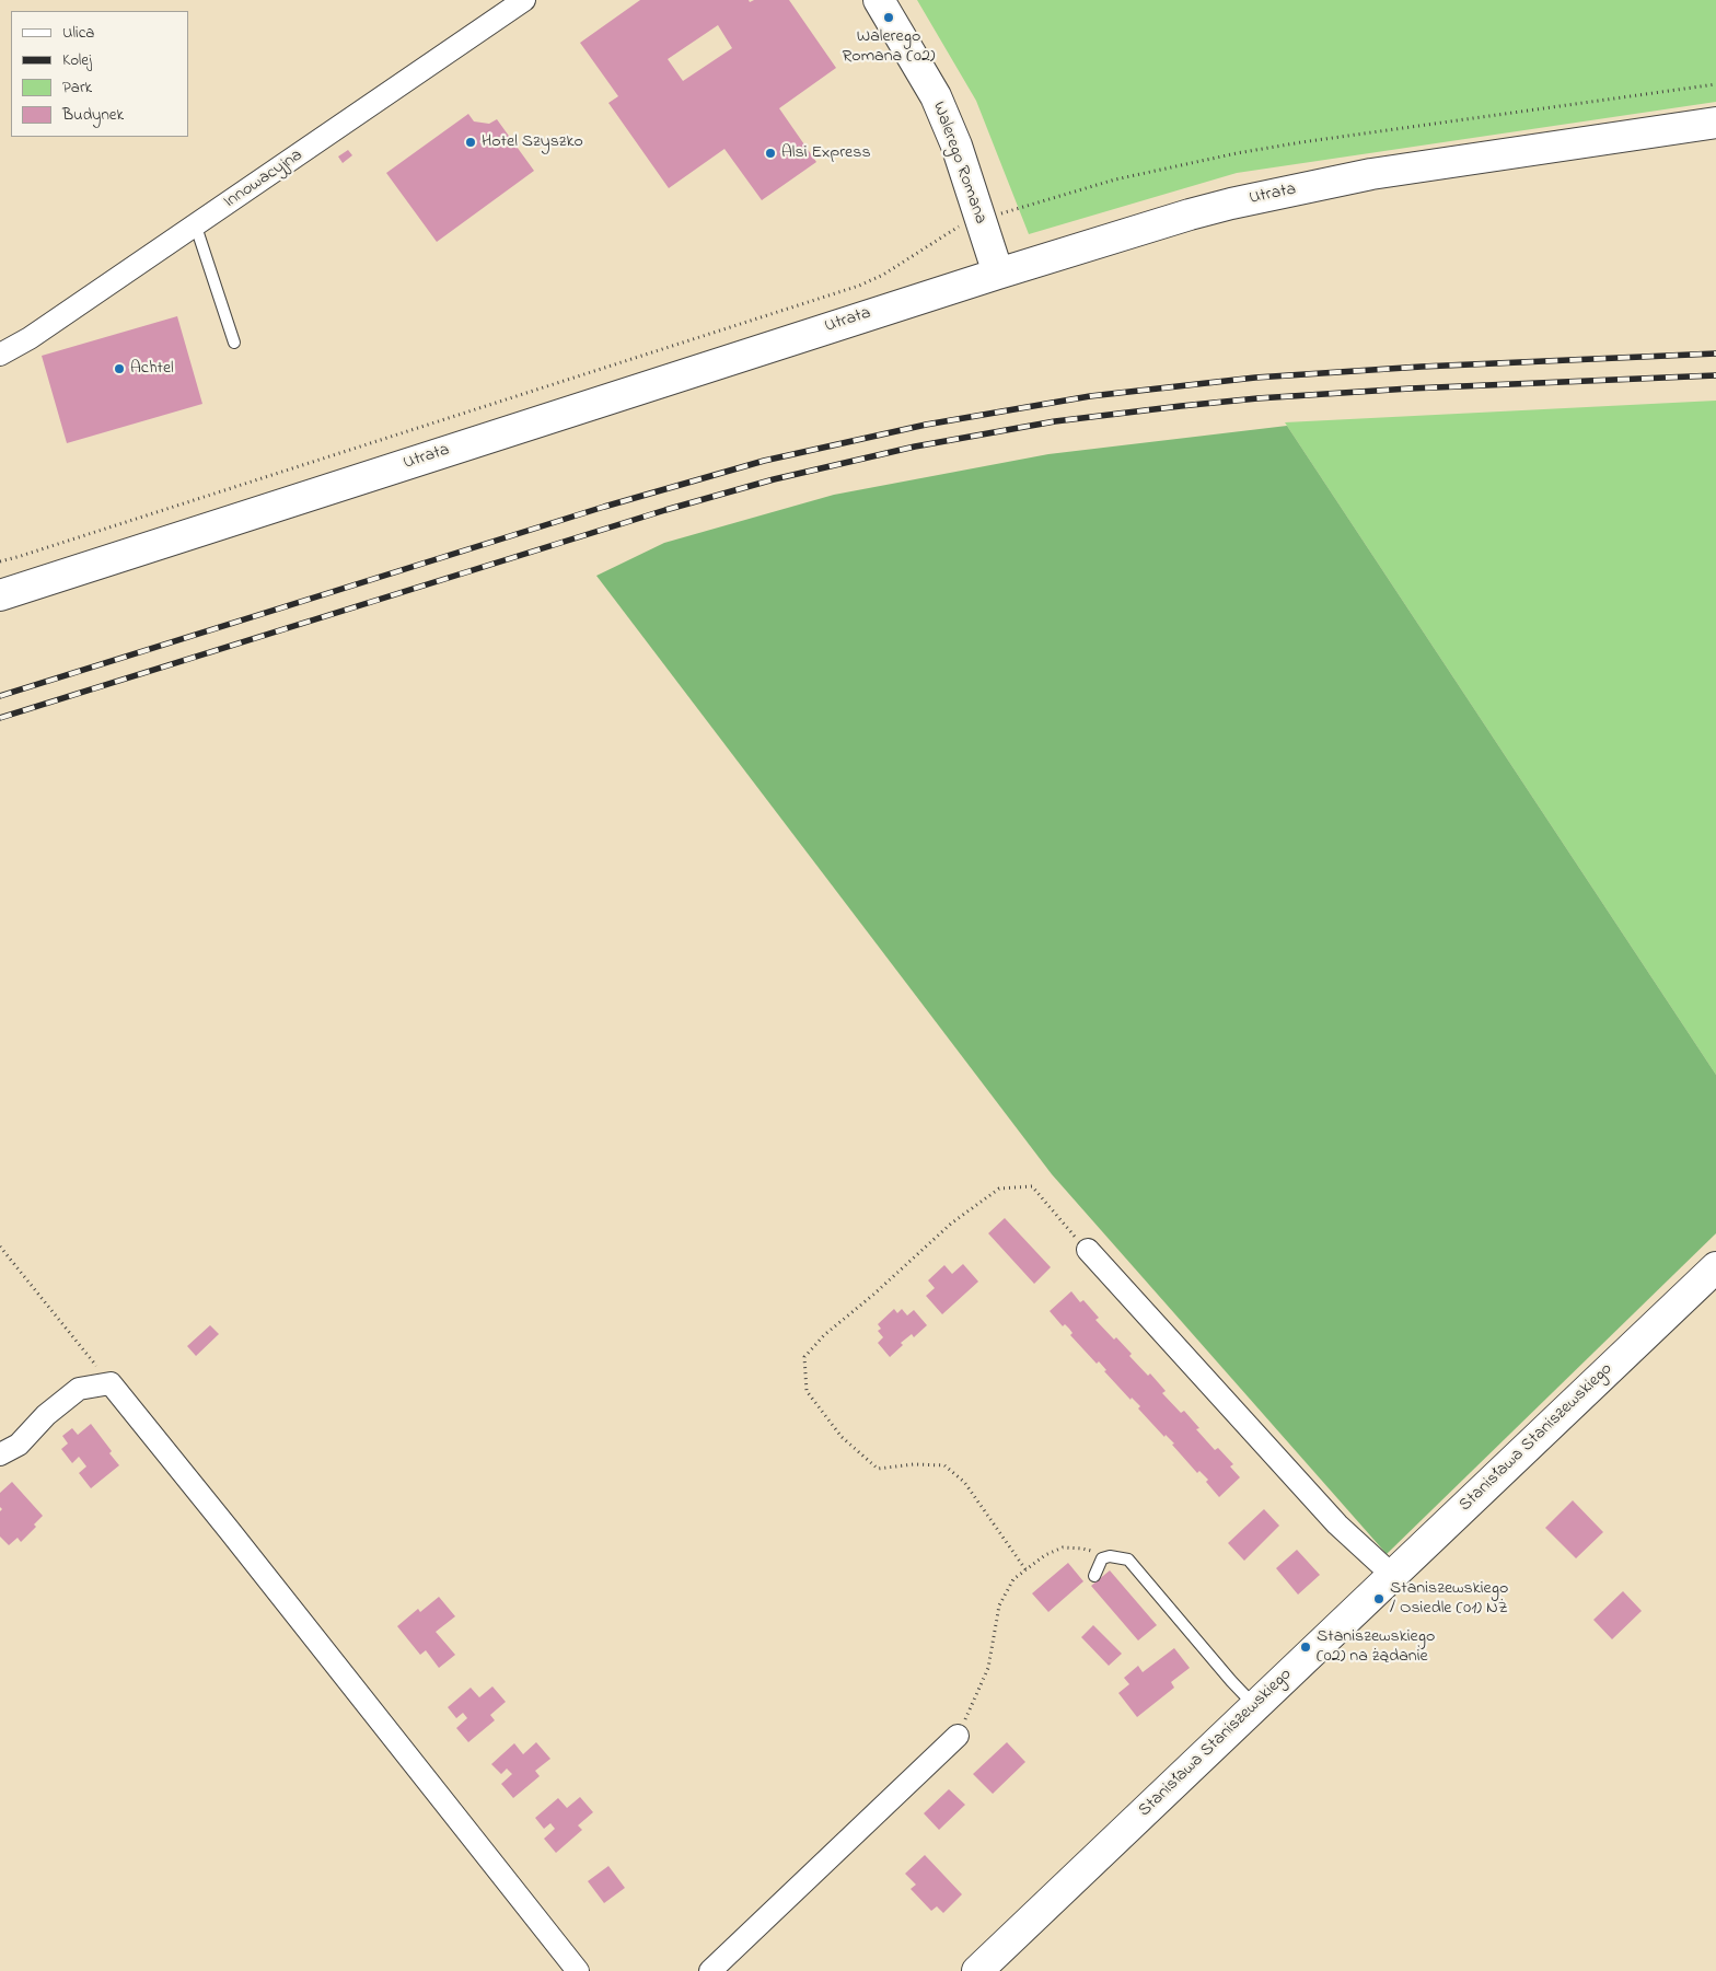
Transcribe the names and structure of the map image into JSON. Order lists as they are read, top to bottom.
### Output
{
  "streets": {
    "main road": ["Walerego Romana", "Utrata", "Stanisława Staniszewskiego"],
    "street": ["Innowacyjna"]
  },
  "crossings": [
    ["Walerego Romana", "Utrata"]
  ],
  "places": [
    "Walerego Romana (02)",
    "Hotel Szyszko",
    "Alsi Express",
    "Achtel",
    "Staniszewskiego / Osiedle (01) NŻ",
    "Staniszewskiego (02) na żądanie"
  ],
  "legend": [
    "Ulica",
    "Kolej",
    "Park",
    "Budynek"
  ]
}
